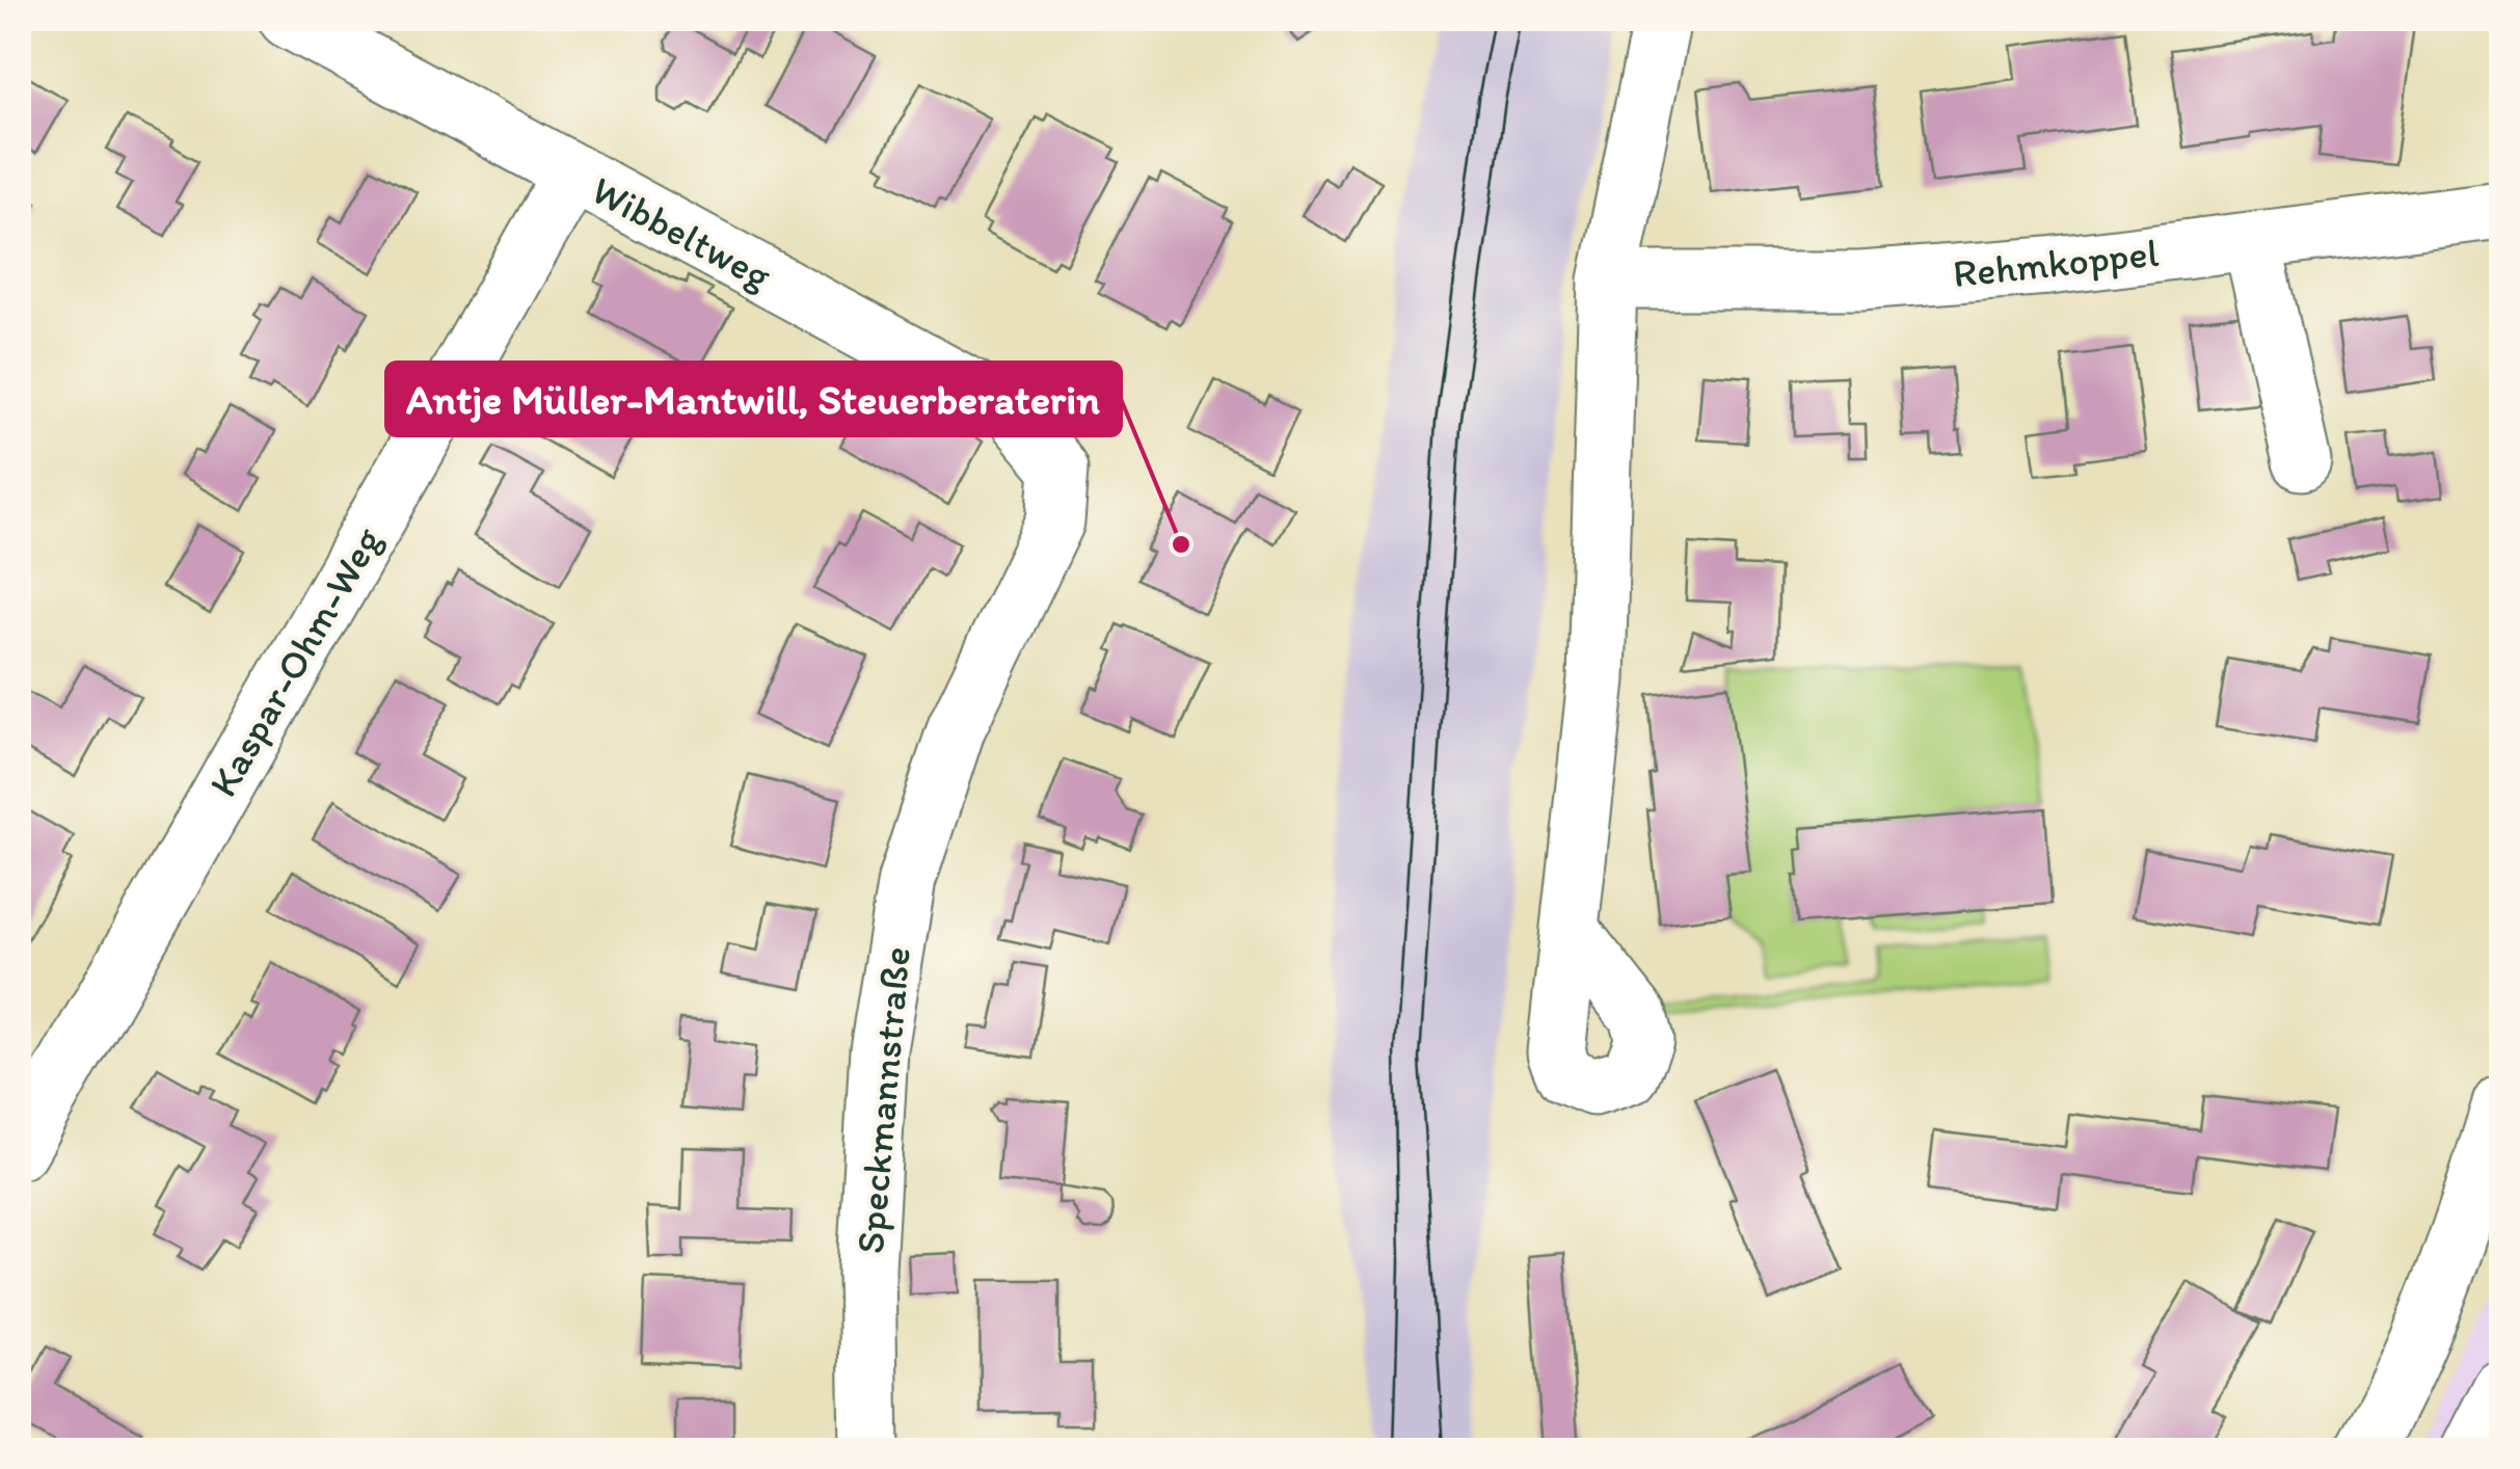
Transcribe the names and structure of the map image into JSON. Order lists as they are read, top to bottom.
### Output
{
  "streets": {
    "street": [
      "Wibbeltweg",
      "Rehmkoppel",
      "Kaspar-Ohm-Weg",
      "Speckmannstraße"
    ]
  },
  "crossings": [
    ["Wibbeltweg", "Kaspar-Ohm-Weg"],
    ["Wibbeltweg", "Speckmannstraße"]
  ],
  "places": ["Antje Müller-Mantwill, Steuerberaterin"]
}
